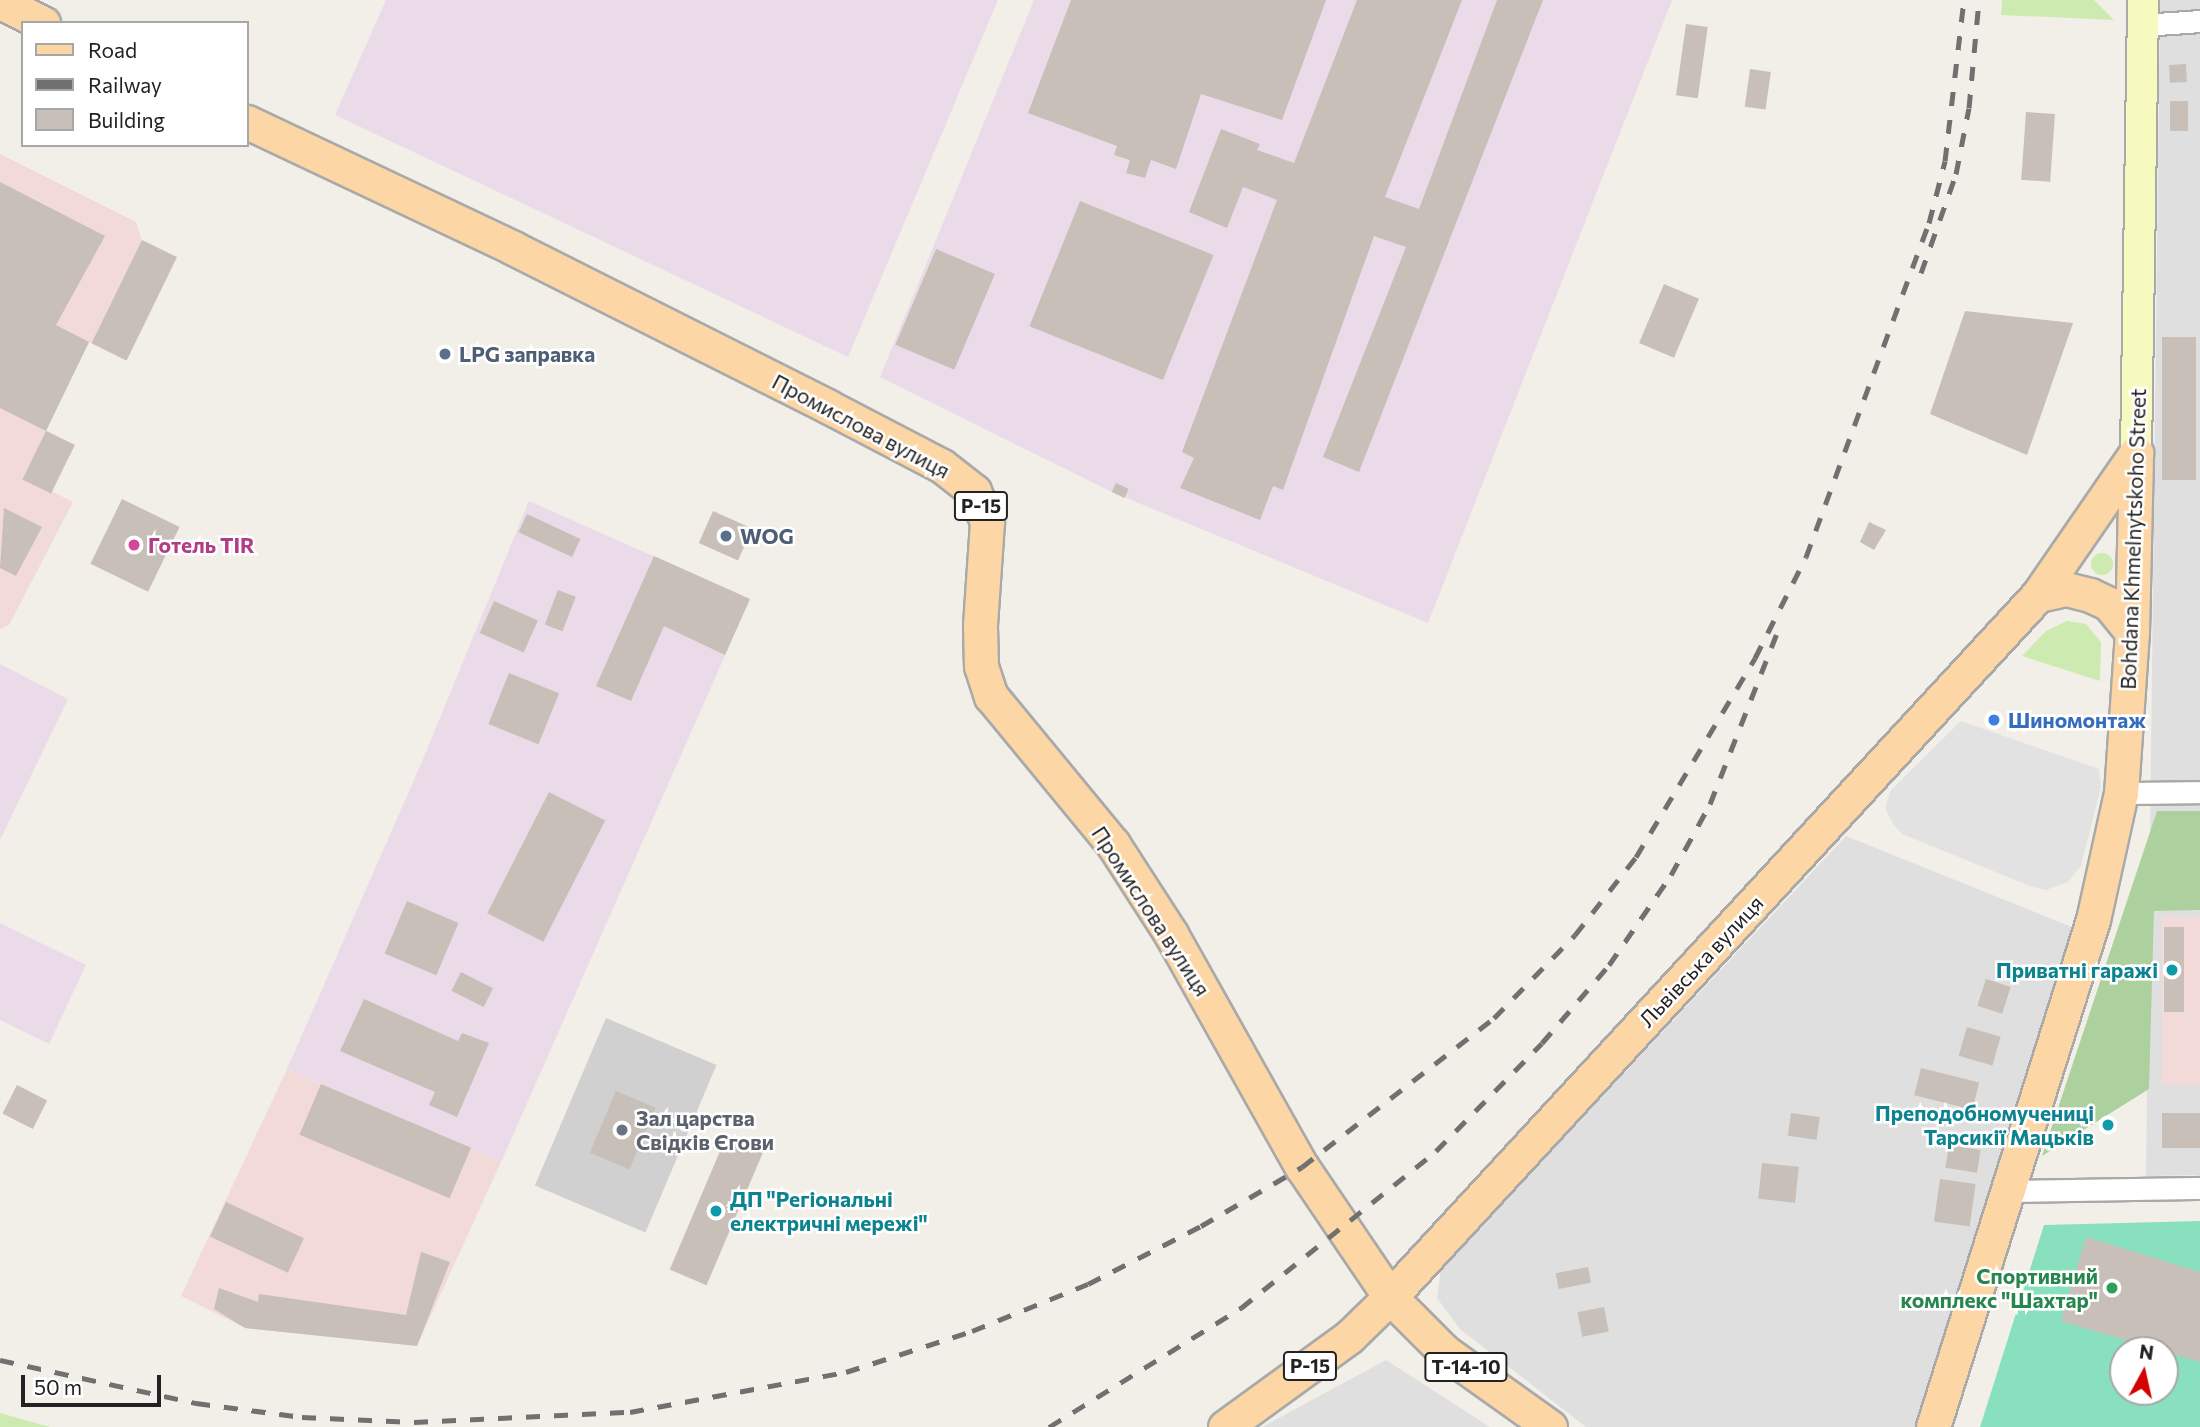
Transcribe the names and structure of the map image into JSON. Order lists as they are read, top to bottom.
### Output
{
  "streets": {
    "main road": [
      "Промислова вулиця",
      "Р-15",
      "Bohdana Khmelnytskoho Street",
      "Львівська вулиця",
      "Т-14-10"
    ]
  },
  "crossings": [
    ["Промислова вулиця", "Львівська вулиця"],
    ["Промислова вулиця", "Т-14-10"],
    ["Bohdana Khmelnytskoho Street", "Львівська вулиця"],
    ["Львівська вулиця", "Т-14-10"]
  ],
  "places": [
    "LPG заправка",
    "WOG",
    "Готель TIR",
    "Шиномонтаж",
    "Приватні гаражі",
    "Преподобномучениці Тарсикії Мацьків",
    "Зал царства Свідків Єгови",
    "ДП \"Регіональні електричні мережі\"",
    "Спортивний комплекс \"Шахтар\""
  ],
  "legend": ["Road", "Railway", "Building"],
  "scale_bar": "50 m",
  "north": "top"
}
